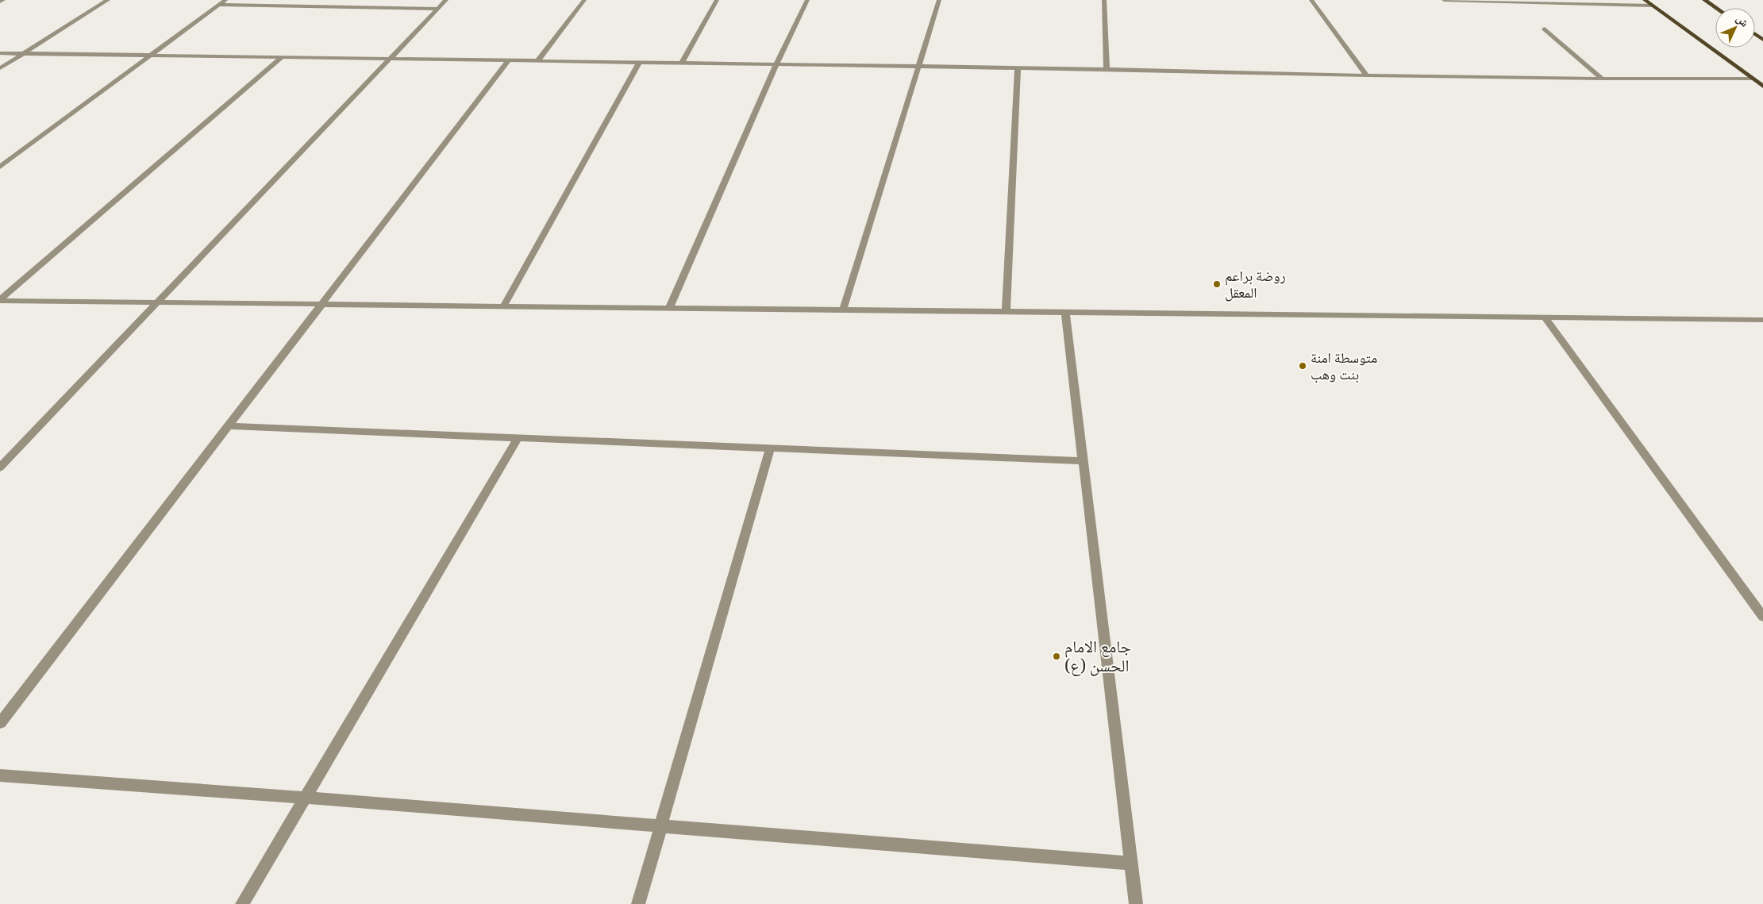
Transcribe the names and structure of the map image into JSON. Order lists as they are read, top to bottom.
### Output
{
  "places": ["روضة براعم المعقل", "متوسطة امنة بنت وهب", "جامع الامام الحسن (ع)"],
  "north": "top right"
}
